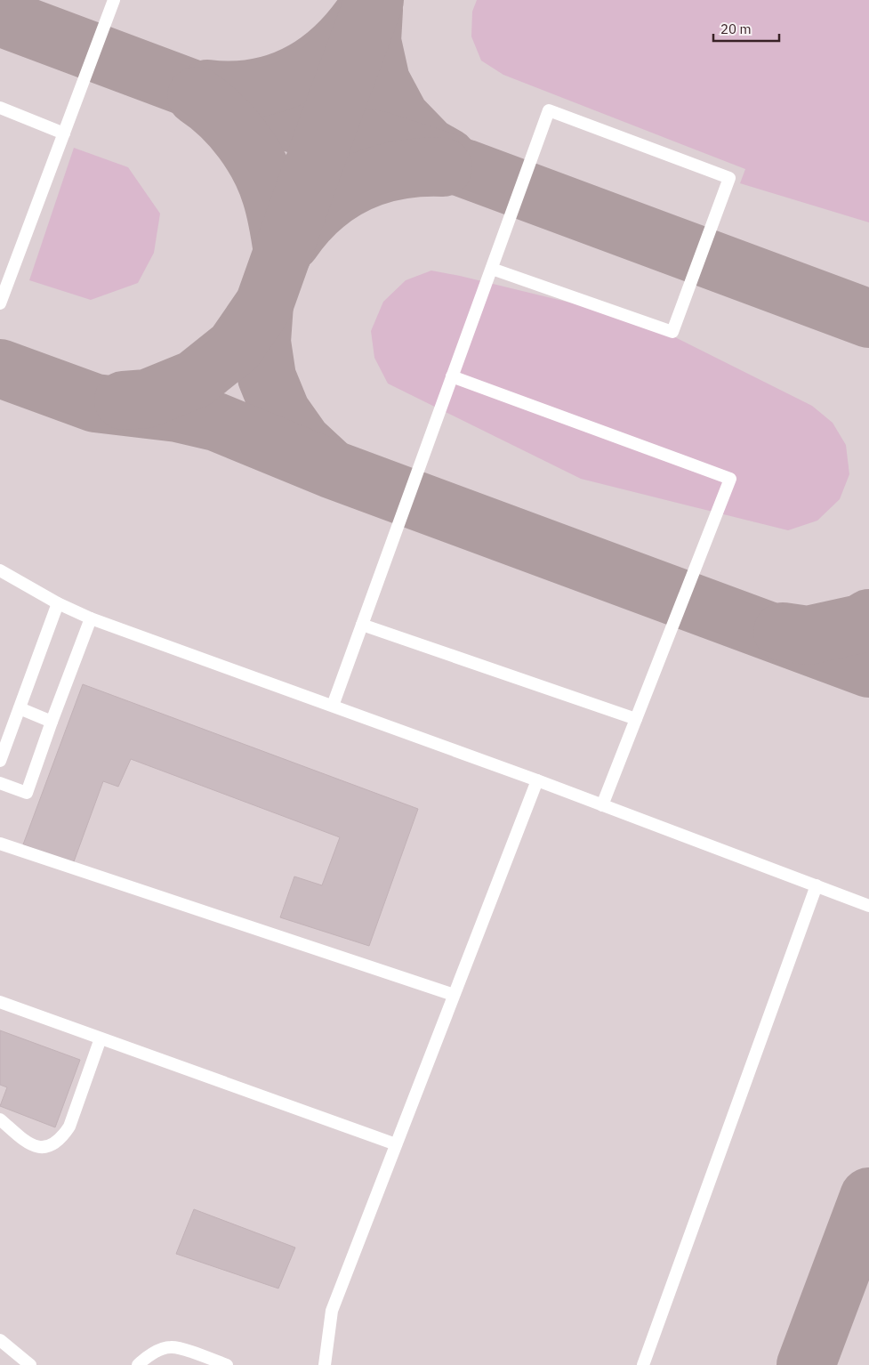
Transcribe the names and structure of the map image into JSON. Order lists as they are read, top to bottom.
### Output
{
  "scale_bar": "20 m"
}
